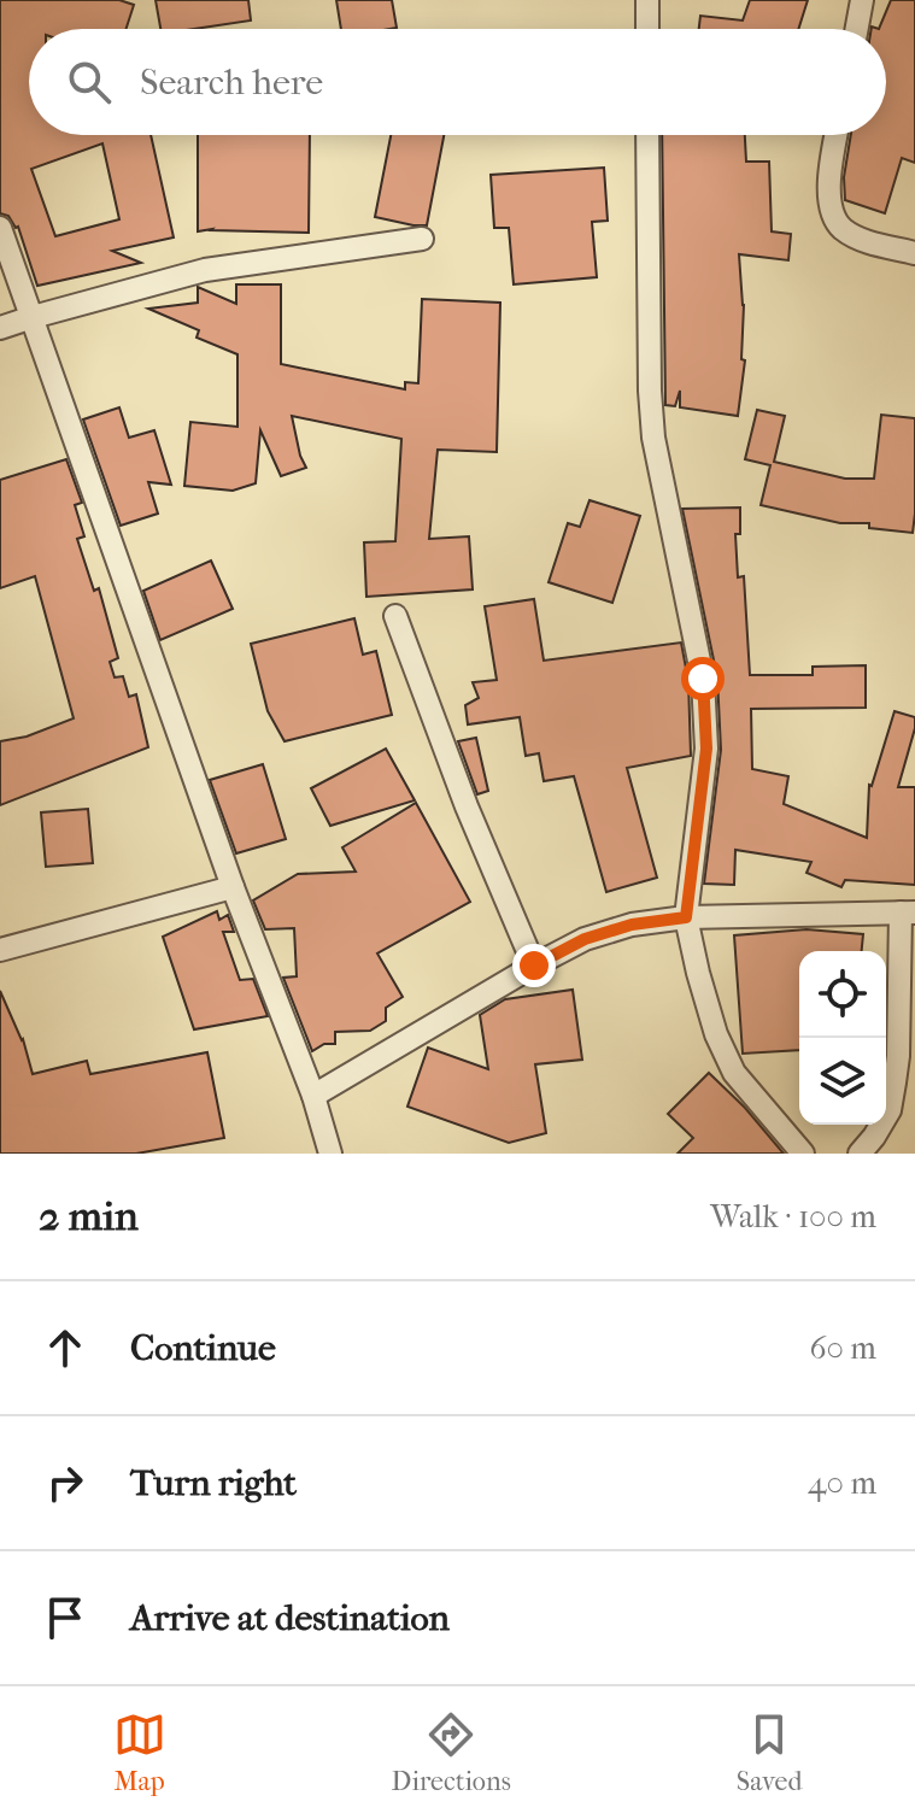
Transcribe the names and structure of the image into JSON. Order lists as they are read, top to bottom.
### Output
{
  "page": {
    "search": "Search here",
    "heading": ["2 min", "Walk · 100 m"],
    "list": [
      ["Continue", "60 m"],
      ["Turn right", "40 m"],
      "Arrive at destination"
    ],
    "nav": ["Map", "Directions", "Saved"]
  }
}
